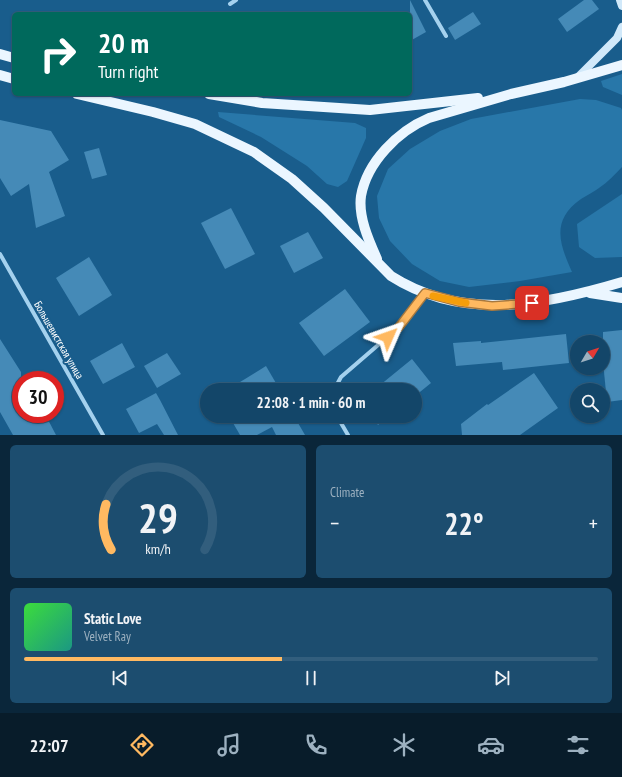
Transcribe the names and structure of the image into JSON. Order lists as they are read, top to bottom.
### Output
{
  "streets": {
    "street": ["Большевистская улица"]
  },
  "north": "top right",
  "page": {
    "turn": ["20 m", "Turn right"],
    "limit": "30",
    "trip": "22:08 · 1 min · 60 m",
    "tile": "Climate",
    "heat": ["−", "22°", "+"],
    "song": ["Static Love", "Velvet Ray"],
    "tabs": "22:07",
    "gauge": ["29", "km/h"]
  }
}
